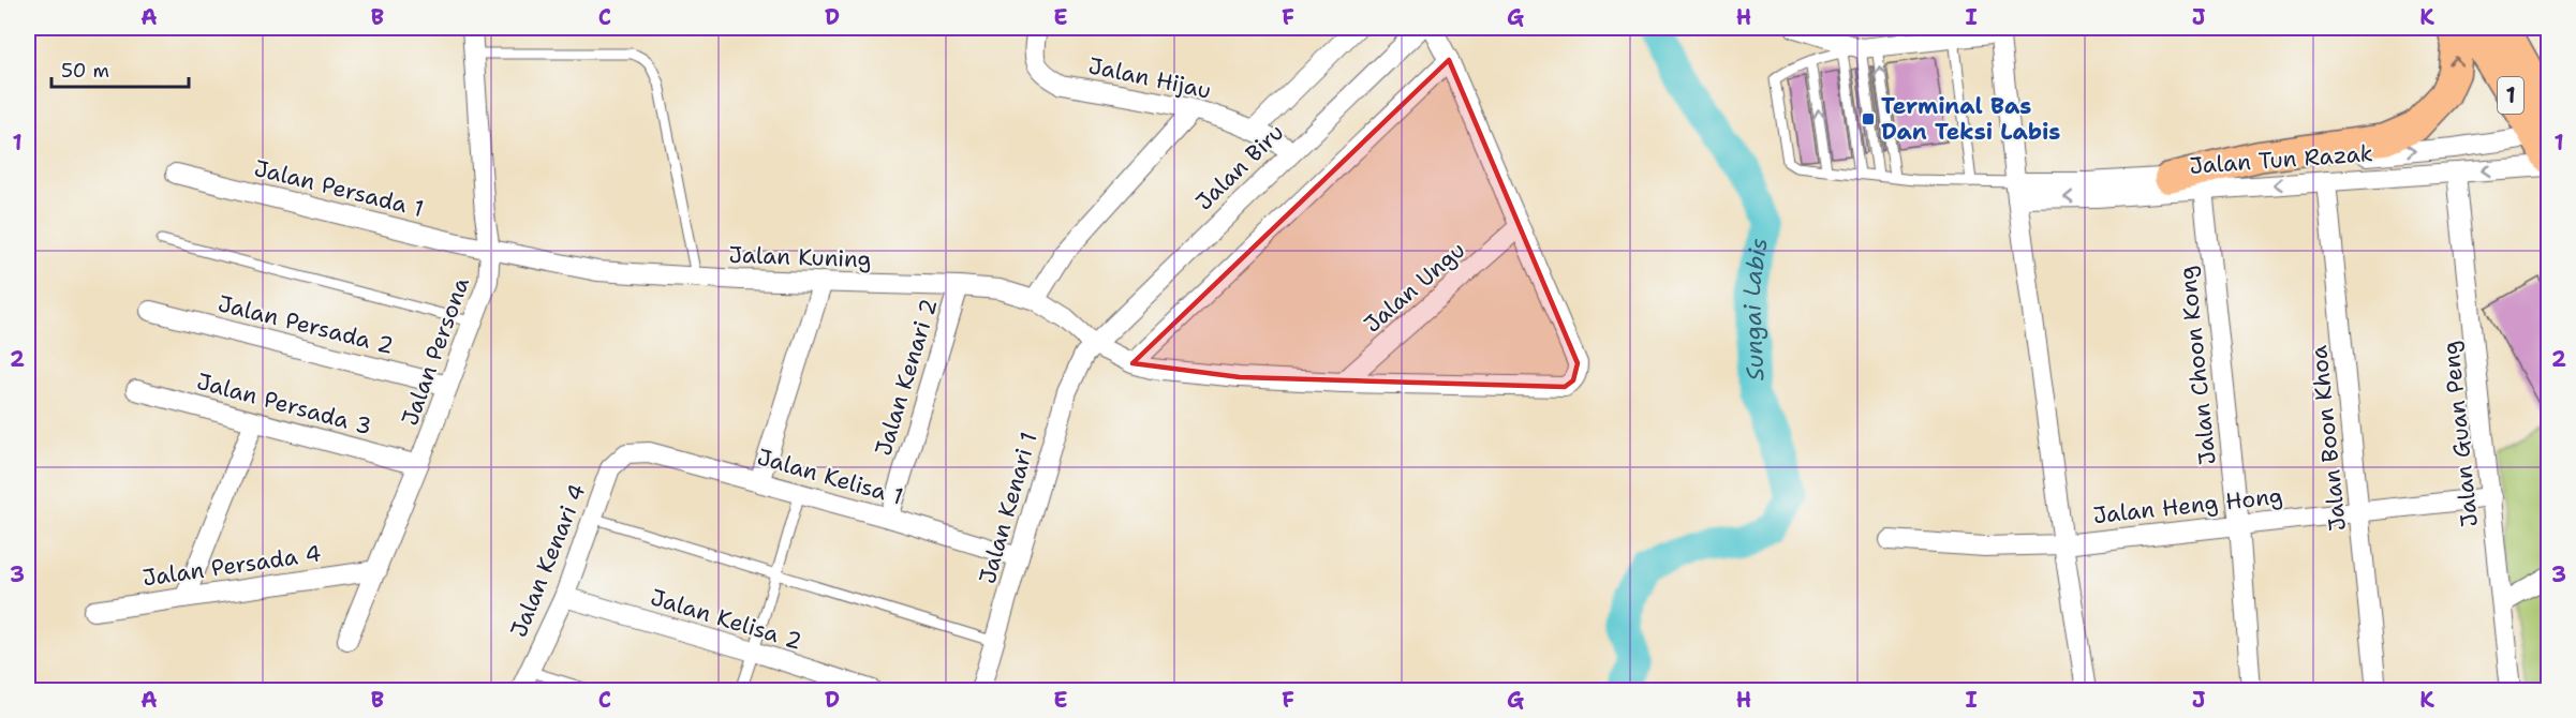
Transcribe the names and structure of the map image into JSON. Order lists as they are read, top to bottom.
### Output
{
  "streets": {
    "highway": ["1"],
    "street": [
      "Jalan Hijau",
      "Jalan Tun Razak",
      "Jalan Biru",
      "Jalan Persada 1",
      "Jalan Kuning",
      "Jalan Ungu",
      "Jalan Persada 2",
      "Jalan Persona",
      "Jalan Choon Kong",
      "Jalan Kenari 2",
      "Jalan Persada 3",
      "Jalan Guan Peng",
      "Jalan Boon Khoa",
      "Jalan Kelisa 1",
      "Jalan Heng Hong",
      "Jalan Kenari 1",
      "Jalan Kenari 4",
      "Jalan Persada 4",
      "Jalan Kelisa 2"
    ]
  },
  "crossings": [
    ["Jalan Hijau", "Jalan Biru"],
    ["1", "Jalan Tun Razak"],
    ["Jalan Tun Razak", "Jalan Choon Kong"],
    ["Jalan Tun Razak", "Jalan Guan Peng"],
    ["Jalan Tun Razak", "Jalan Boon Khoa"],
    ["Jalan Biru", "Jalan Kuning"],
    ["Jalan Biru", "Jalan Kenari 1"],
    ["Jalan Persada 1", "Jalan Kuning"],
    ["Jalan Persada 1", "Jalan Persona"],
    ["Jalan Kuning", "Jalan Ungu"],
    ["Jalan Kuning", "Jalan Persona"],
    ["Jalan Kuning", "Jalan Kenari 2"],
    ["Jalan Kuning", "Jalan Kenari 1"],
    ["Jalan Persada 2", "Jalan Persona"],
    ["Jalan Persona", "Jalan Persada 3"],
    ["Jalan Persona", "Jalan Persada 4"],
    ["Jalan Choon Kong", "Jalan Heng Hong"],
    ["Jalan Kenari 2", "Jalan Kelisa 1"],
    ["Jalan Guan Peng", "Jalan Heng Hong"],
    ["Jalan Boon Khoa", "Jalan Heng Hong"],
    ["Jalan Kelisa 1", "Jalan Kenari 1"],
    ["Jalan Kelisa 1", "Jalan Kenari 4"],
    ["Jalan Kenari 4", "Jalan Kelisa 2"]
  ],
  "water": ["Sungai Labis"],
  "places": {
    "transit": ["Terminal Bas Dan Teksi Labis"]
  },
  "scale_bar": "50 m",
  "grid": {
    "columns": [
      "A",
      "B",
      "C",
      "D",
      "E",
      "F",
      "G",
      "H",
      "I",
      "J",
      "K"
    ],
    "rows": ["1", "2", "3"]
  }
}
